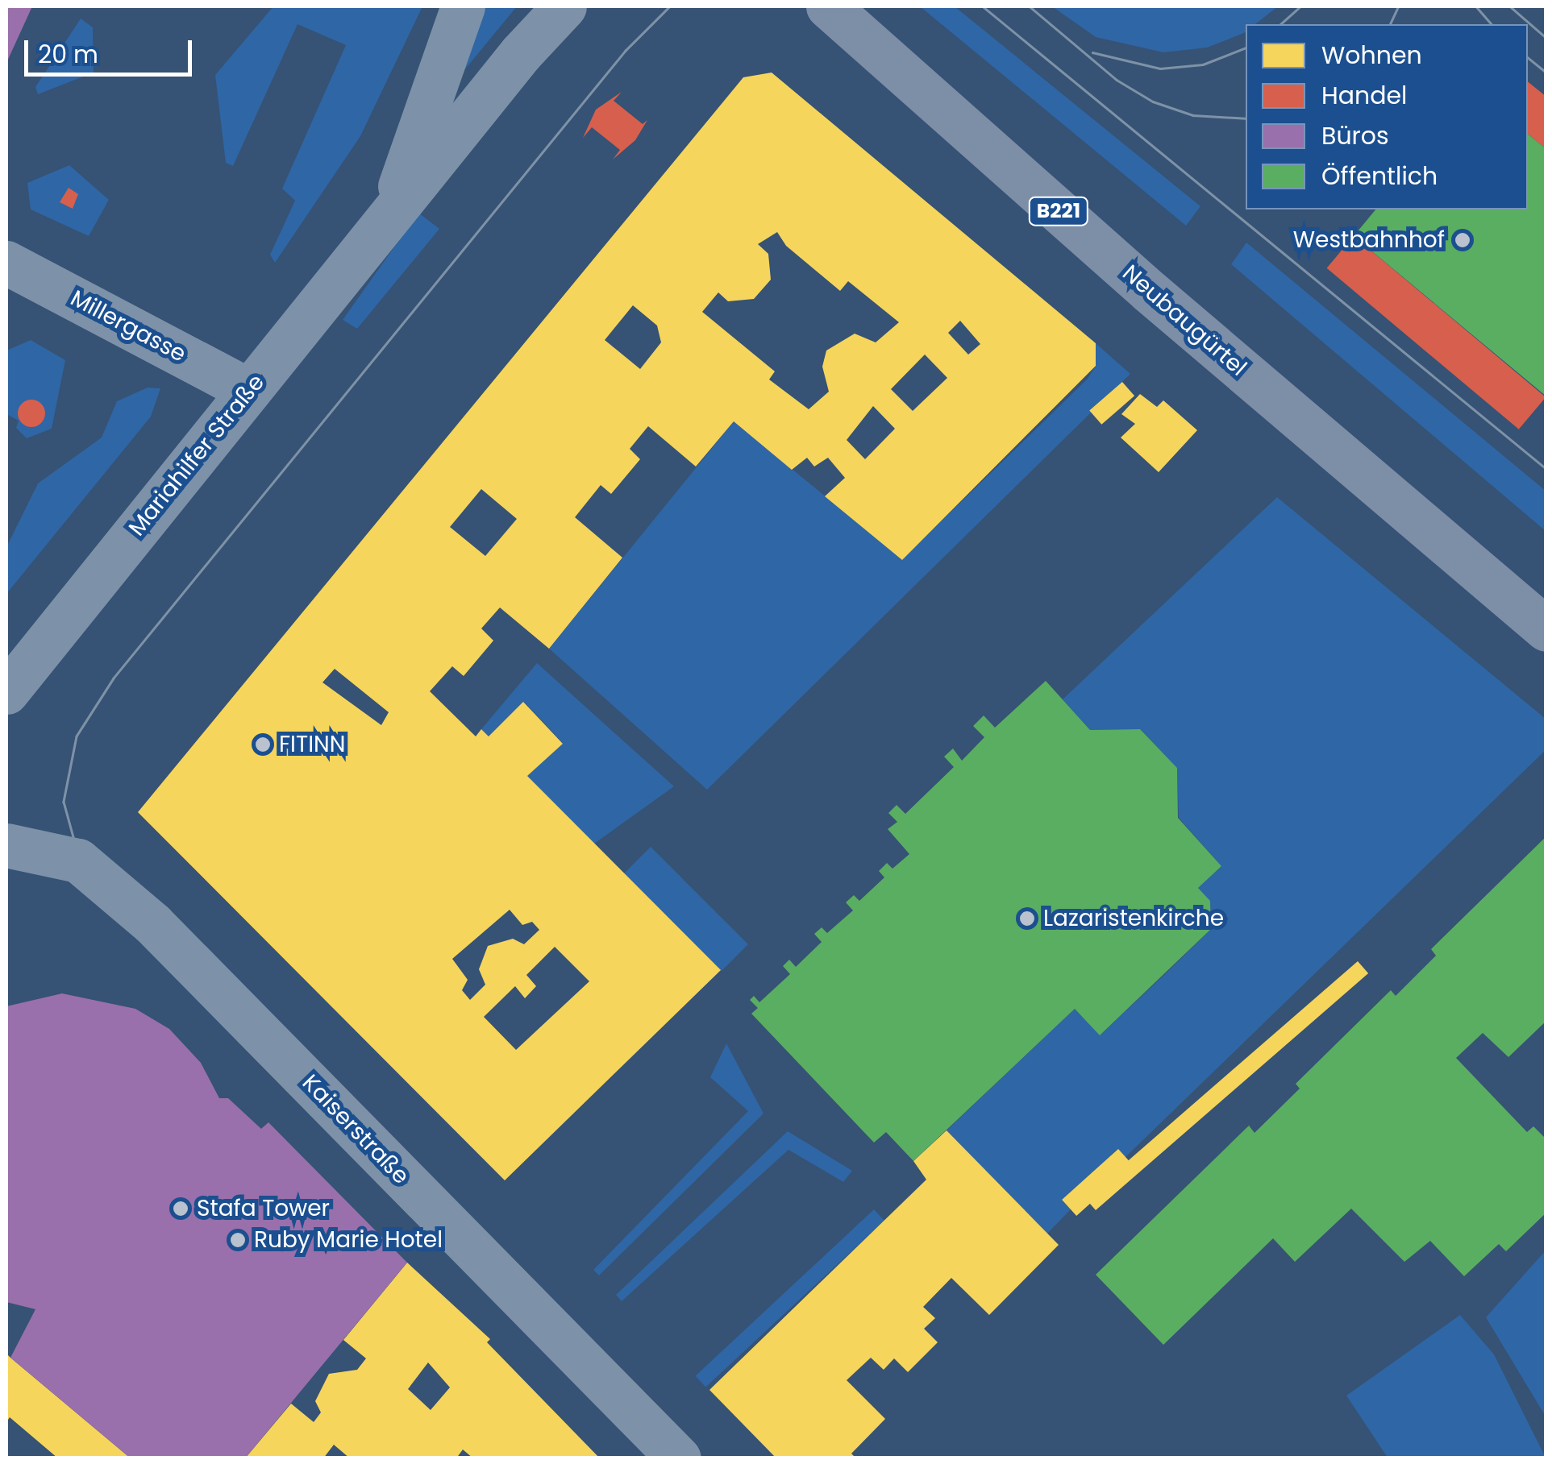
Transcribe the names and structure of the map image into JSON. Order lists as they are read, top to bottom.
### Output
{
  "streets": {
    "main road": ["B221", "Neubaugürtel"],
    "street": ["Millergasse", "Mariahilfer Straße", "Kaiserstraße"]
  },
  "crossings": [
    ["Millergasse", "Mariahilfer Straße"]
  ],
  "places": [
    "Westbahnhof",
    "FITINN",
    "Lazaristenkirche",
    "Stafa Tower",
    "Ruby Marie Hotel"
  ],
  "legend": [
    "Wohnen",
    "Handel",
    "Büros",
    "Öffentlich"
  ],
  "scale_bar": "20 m"
}
